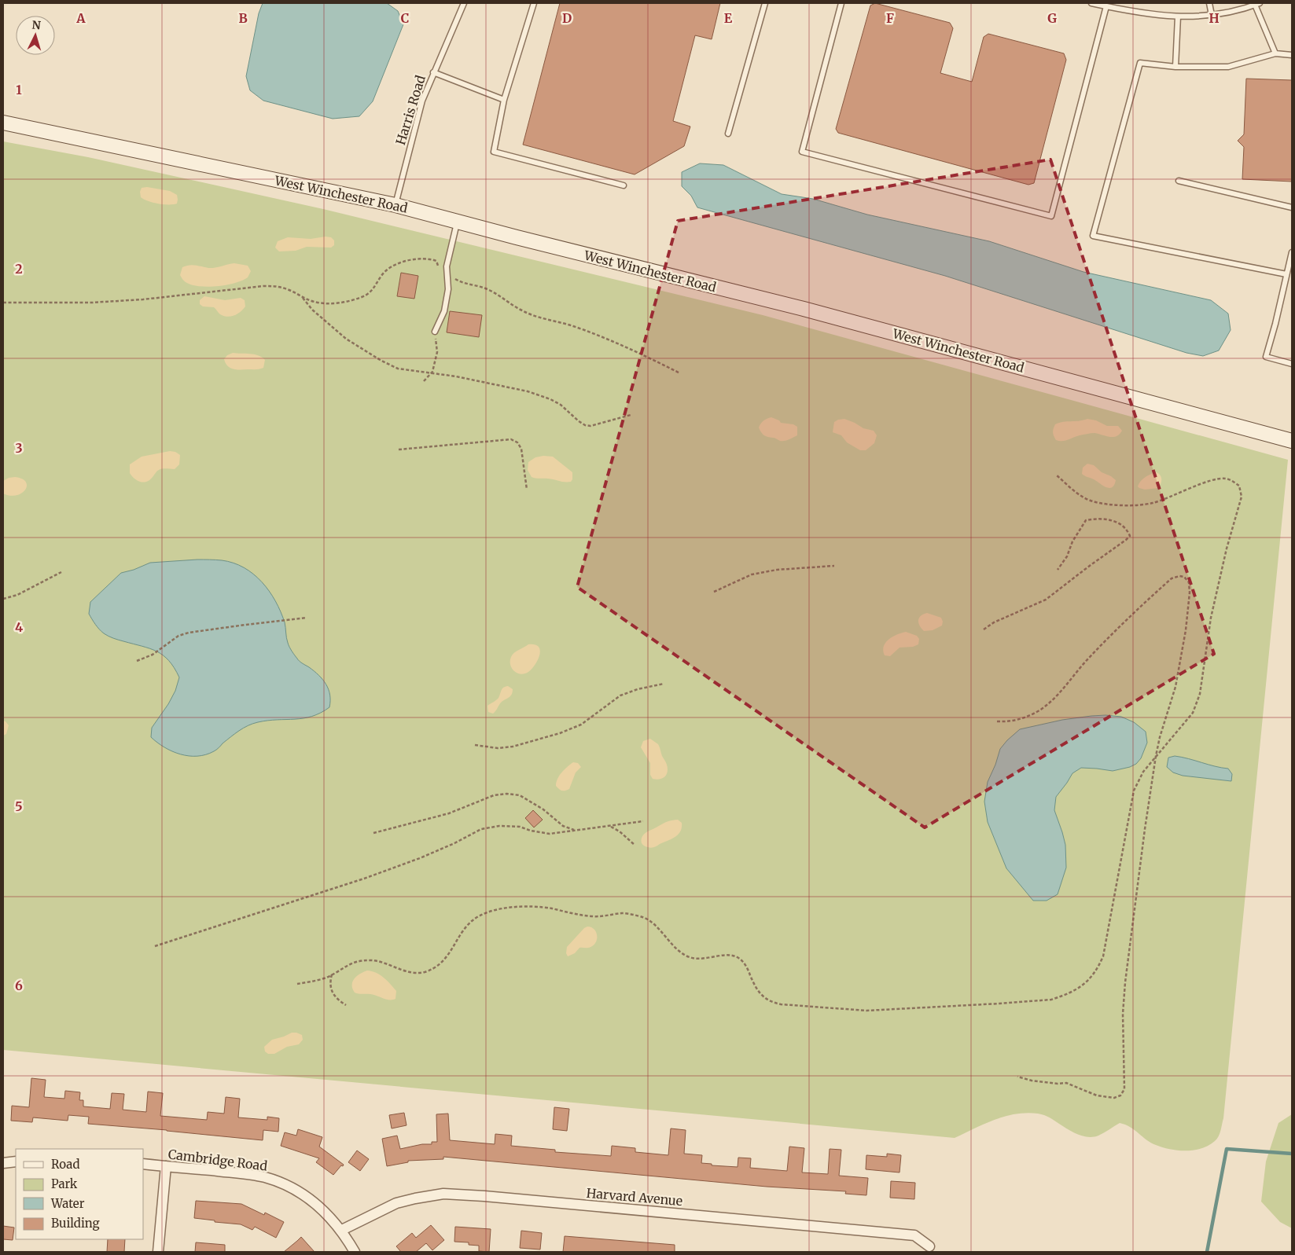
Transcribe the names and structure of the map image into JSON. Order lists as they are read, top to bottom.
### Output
{
  "streets": {
    "main road": ["West Winchester Road"],
    "street": ["Cambridge Road", "Harvard Avenue"],
    "lane": ["Harris Road"]
  },
  "crossings": [
    ["Harris Road", "West Winchester Road"],
    ["Cambridge Road", "Harvard Avenue"]
  ],
  "legend": [
    "Road",
    "Park",
    "Water",
    "Building"
  ],
  "north": "top",
  "grid": {
    "columns": [
      "A",
      "B",
      "C",
      "D",
      "E",
      "F",
      "G",
      "H"
    ],
    "rows": [
      "1",
      "2",
      "3",
      "4",
      "5",
      "6"
    ]
  }
}
